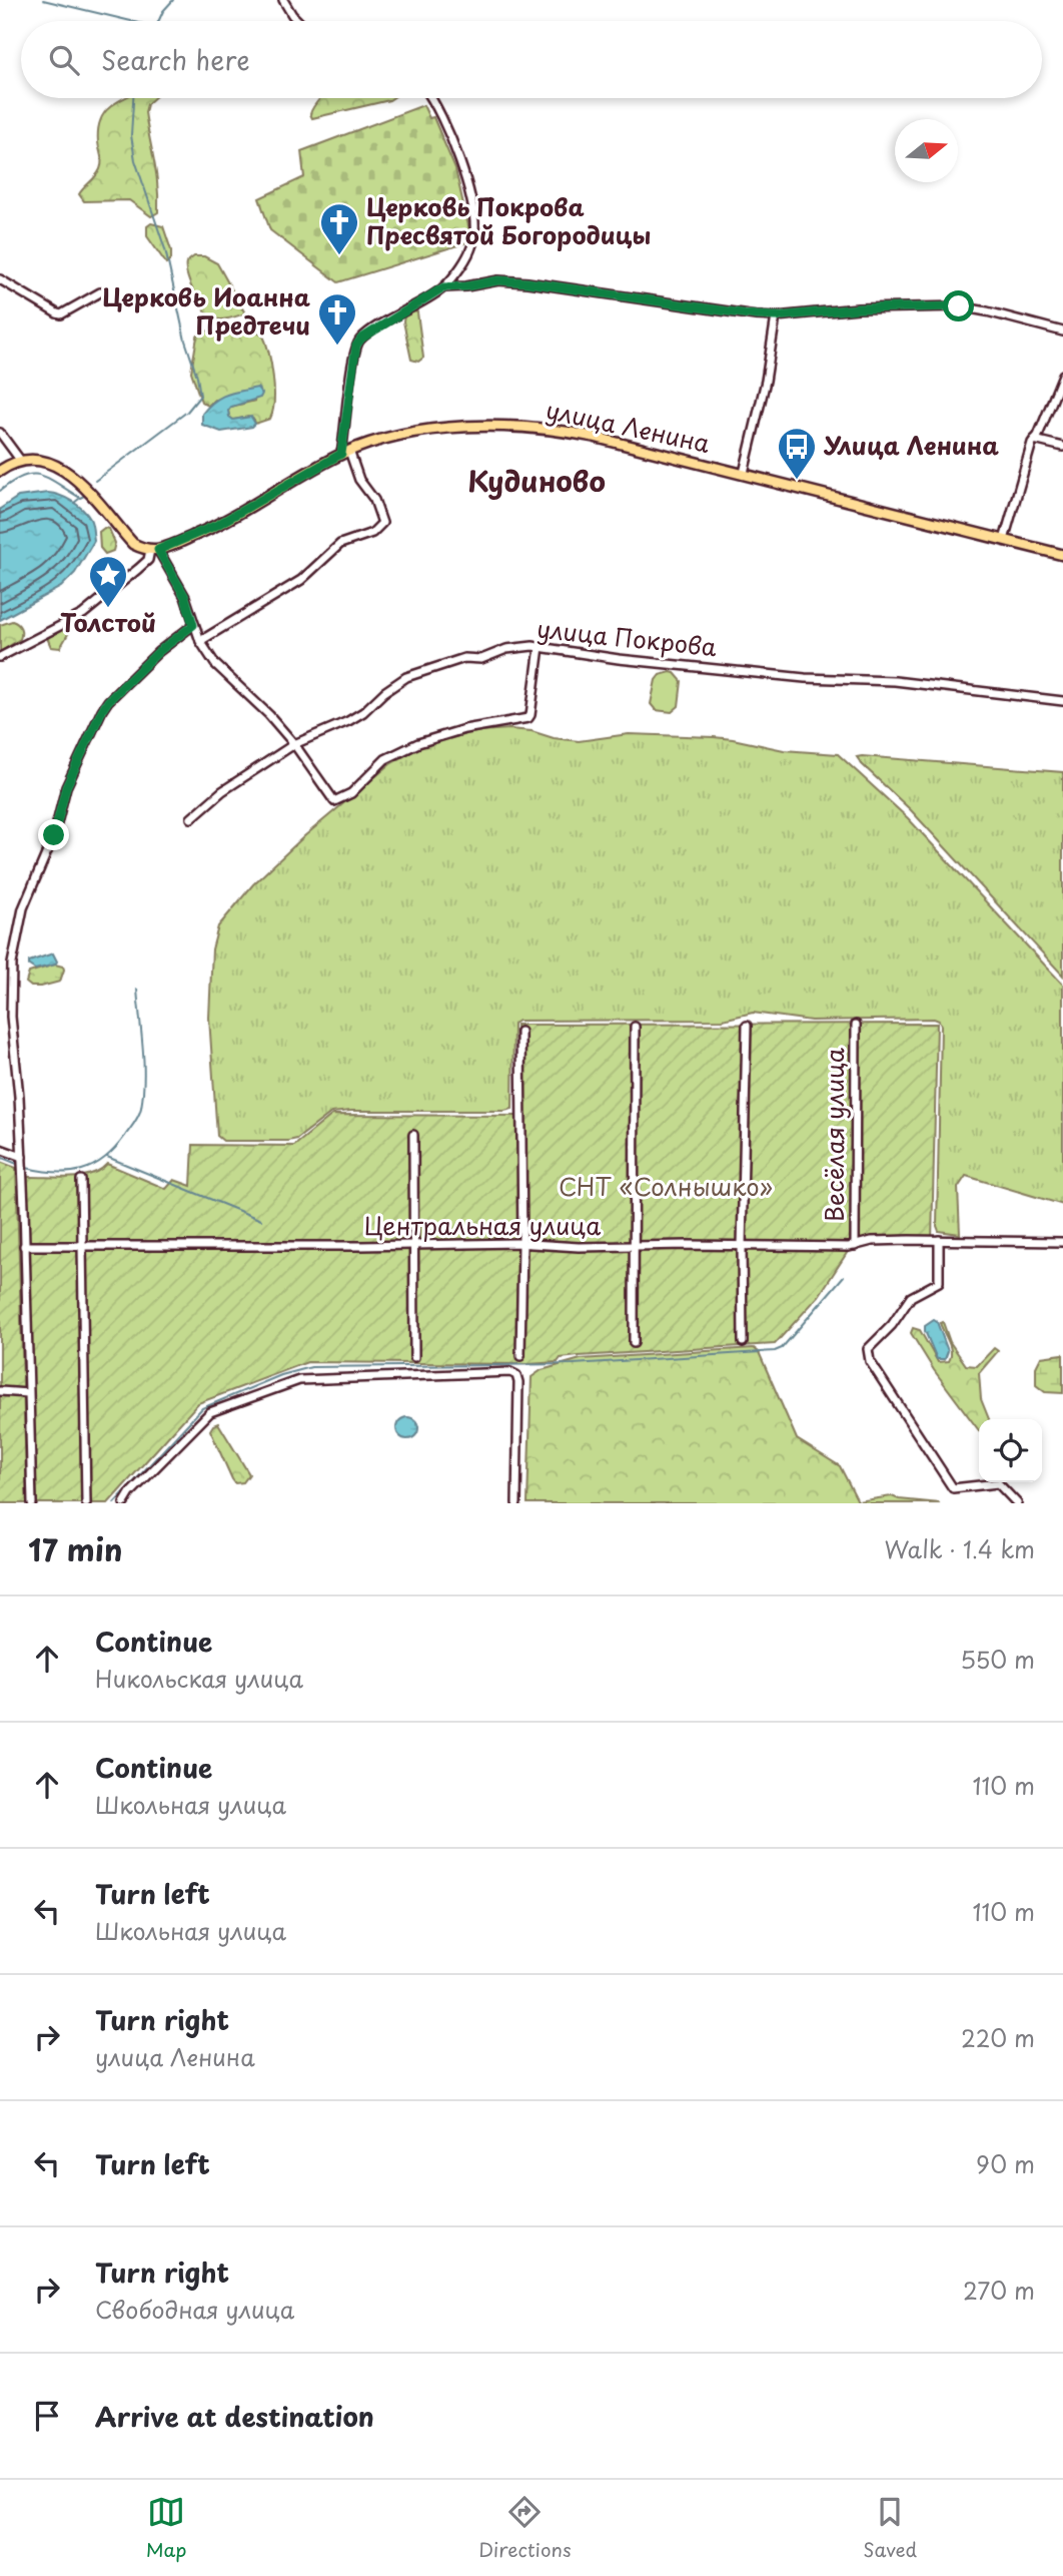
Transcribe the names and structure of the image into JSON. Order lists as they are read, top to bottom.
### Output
{
  "streets": {
    "main road": ["улица Ленина"],
    "street": ["улица Покрова", "Весёлая улица", "Центральная улица"]
  },
  "crossings": [
    ["Весёлая улица", "Центральная улица"]
  ],
  "districts": ["Кудиново"],
  "parks": ["СНТ «Солнышко»"],
  "places": {
    "church": ["Церковь Покрова Пресвятой Богородицы", "Церковь Иоанна Предтечи"],
    "bus stop": ["Улица Ленина"],
    "place": ["Толстой"]
  },
  "north": "right",
  "page": {
    "search": "Search here",
    "heading": ["17 min", "Walk · 1.4 km"],
    "list": [
      ["Continue", "Никольская улица", "550 m"],
      ["Continue", "Школьная улица", "110 m"],
      ["Turn left", "Школьная улица", "110 m"],
      ["Turn right", "улица Ленина", "220 m"],
      ["Turn left", "90 m"],
      ["Turn right", "Свободная улица", "270 m"],
      "Arrive at destination"
    ],
    "nav": ["Map", "Directions", "Saved"]
  }
}
